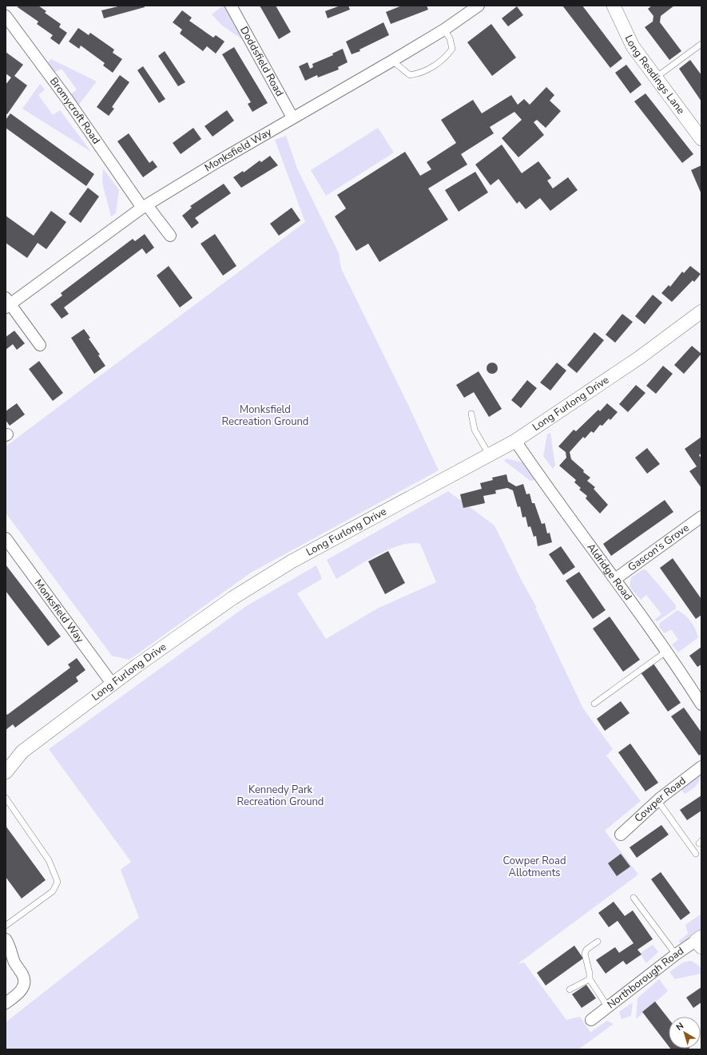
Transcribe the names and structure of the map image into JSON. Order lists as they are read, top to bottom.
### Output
{
  "streets": {
    "street": [
      "Doddsfield Road",
      "Long Readings Lane",
      "Bromycroft Road",
      "Monksfield Way",
      "Long Furlong Drive",
      "Gascon's Grove",
      "Aldridge Road",
      "Cowper Road",
      "Northborough Road"
    ]
  },
  "crossings": [
    ["Doddsfield Road", "Monksfield Way"],
    ["Bromycroft Road", "Monksfield Way"],
    ["Monksfield Way", "Long Furlong Drive"],
    ["Long Furlong Drive", "Aldridge Road"],
    ["Gascon's Grove", "Aldridge Road"]
  ],
  "parks": ["Monksfield Recreation Ground", "Kennedy Park Recreation Ground", "Cowper Road Allotments"],
  "north": "top left"
}
